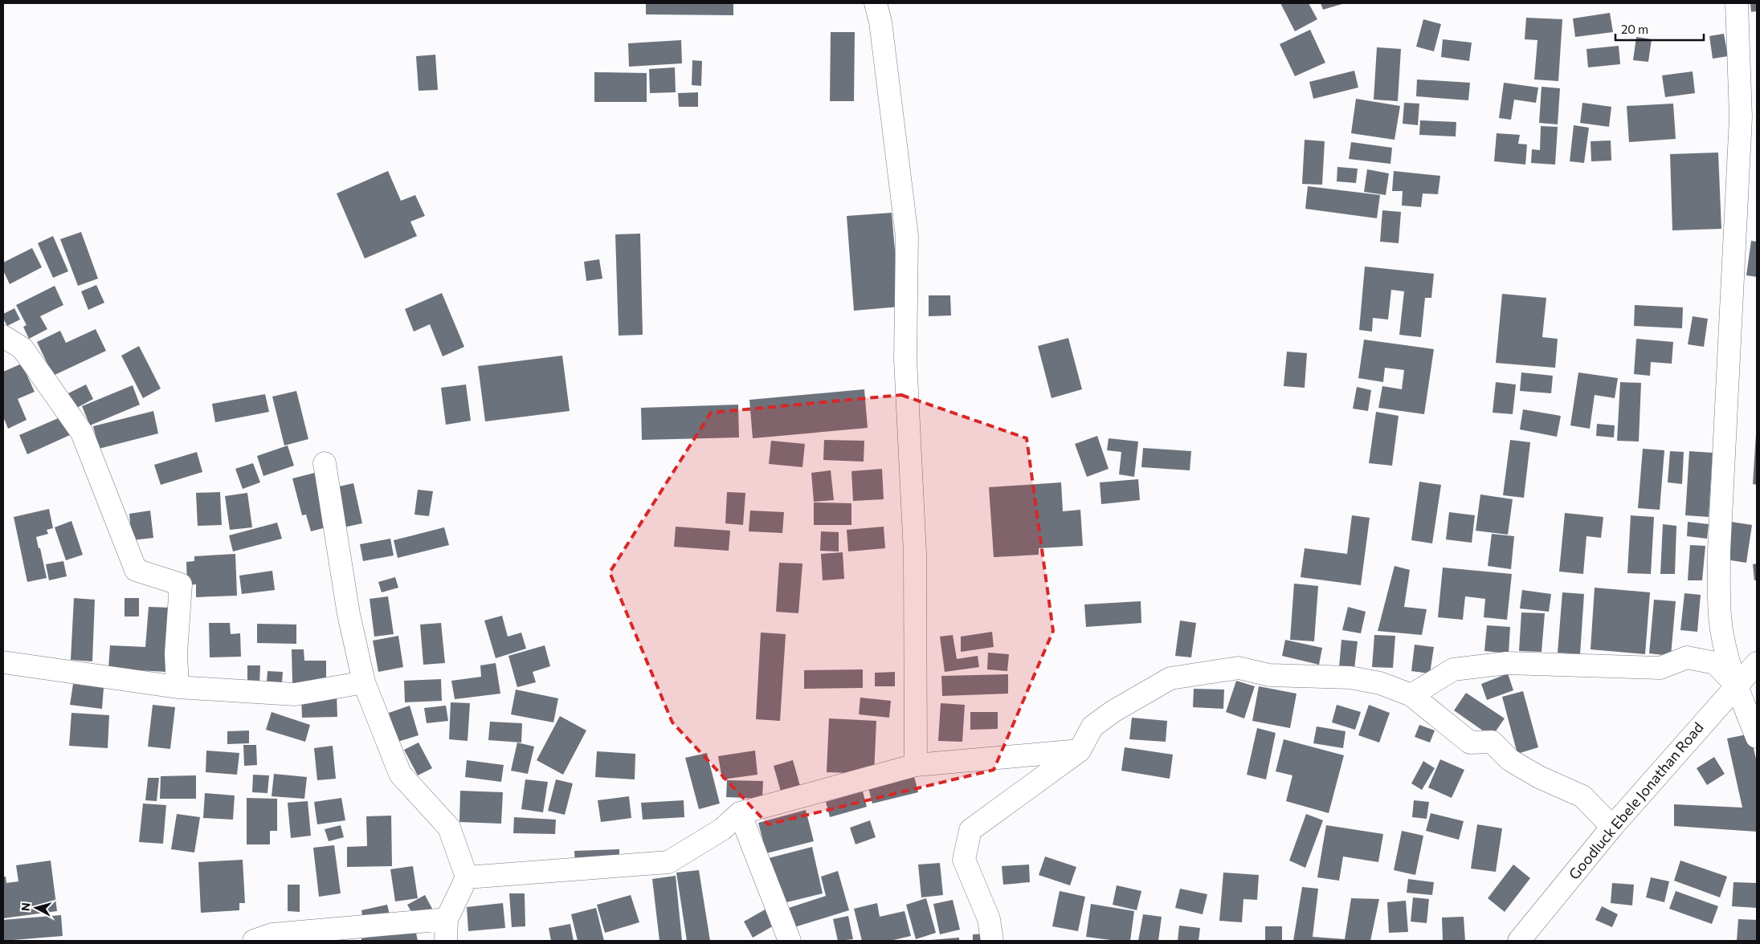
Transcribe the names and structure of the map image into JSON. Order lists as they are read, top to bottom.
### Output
{
  "streets": {
    "street": ["Goodluck Ebele Jonathan Road"]
  },
  "scale_bar": "20 m",
  "north": "left"
}
